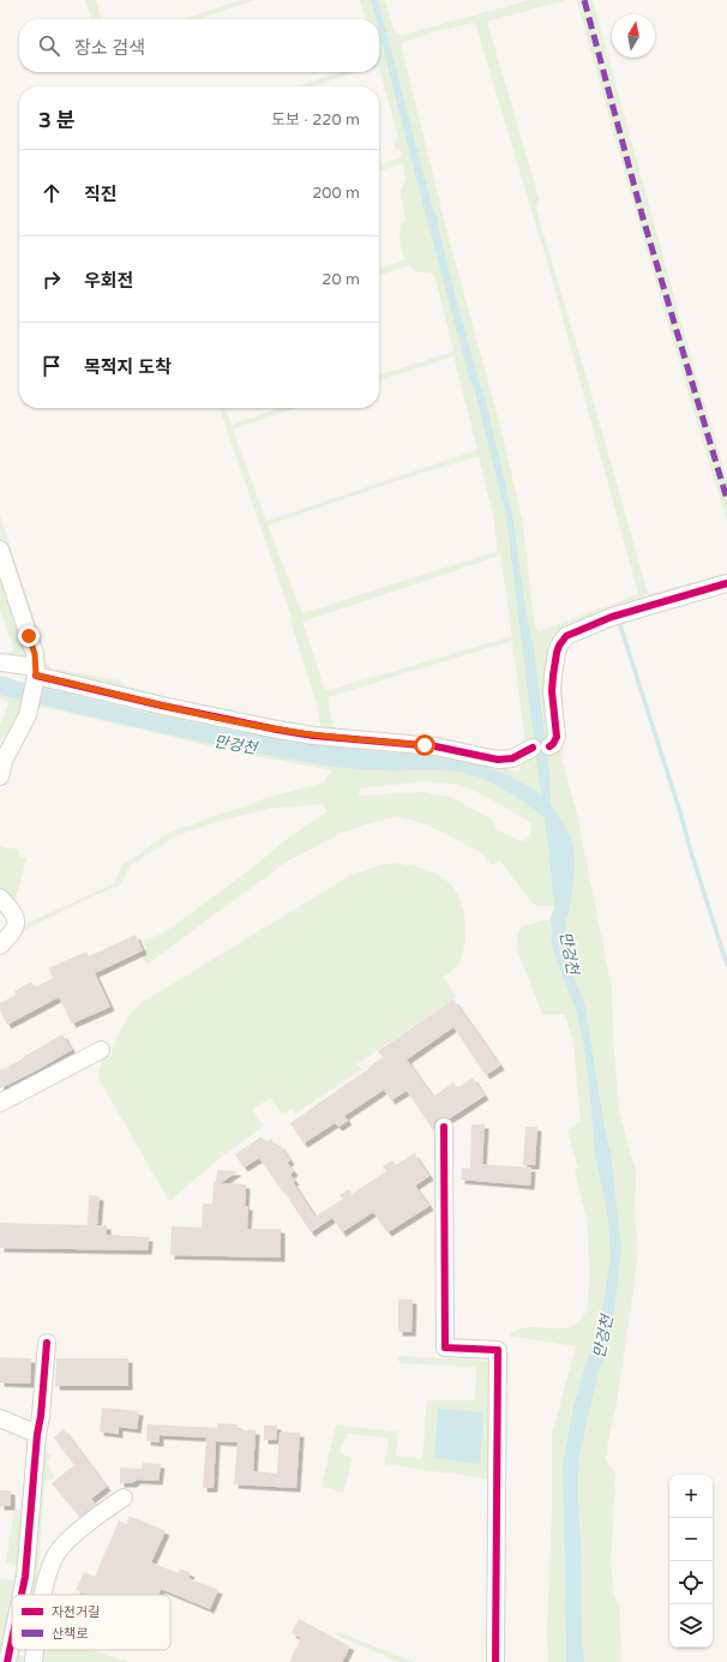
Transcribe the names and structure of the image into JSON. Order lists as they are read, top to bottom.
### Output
{
  "water": ["만겅천"],
  "legend": ["자전거길", "산책로"],
  "north": "top",
  "page": {
    "search": "장소 검색",
    "heading": ["3 분", "도보 · 220 m"],
    "list": [
      ["직진", "200 m"],
      ["우회전", "20 m"],
      "목적지 도착"
    ],
    "map_buttons": ["+", "−"]
  }
}
